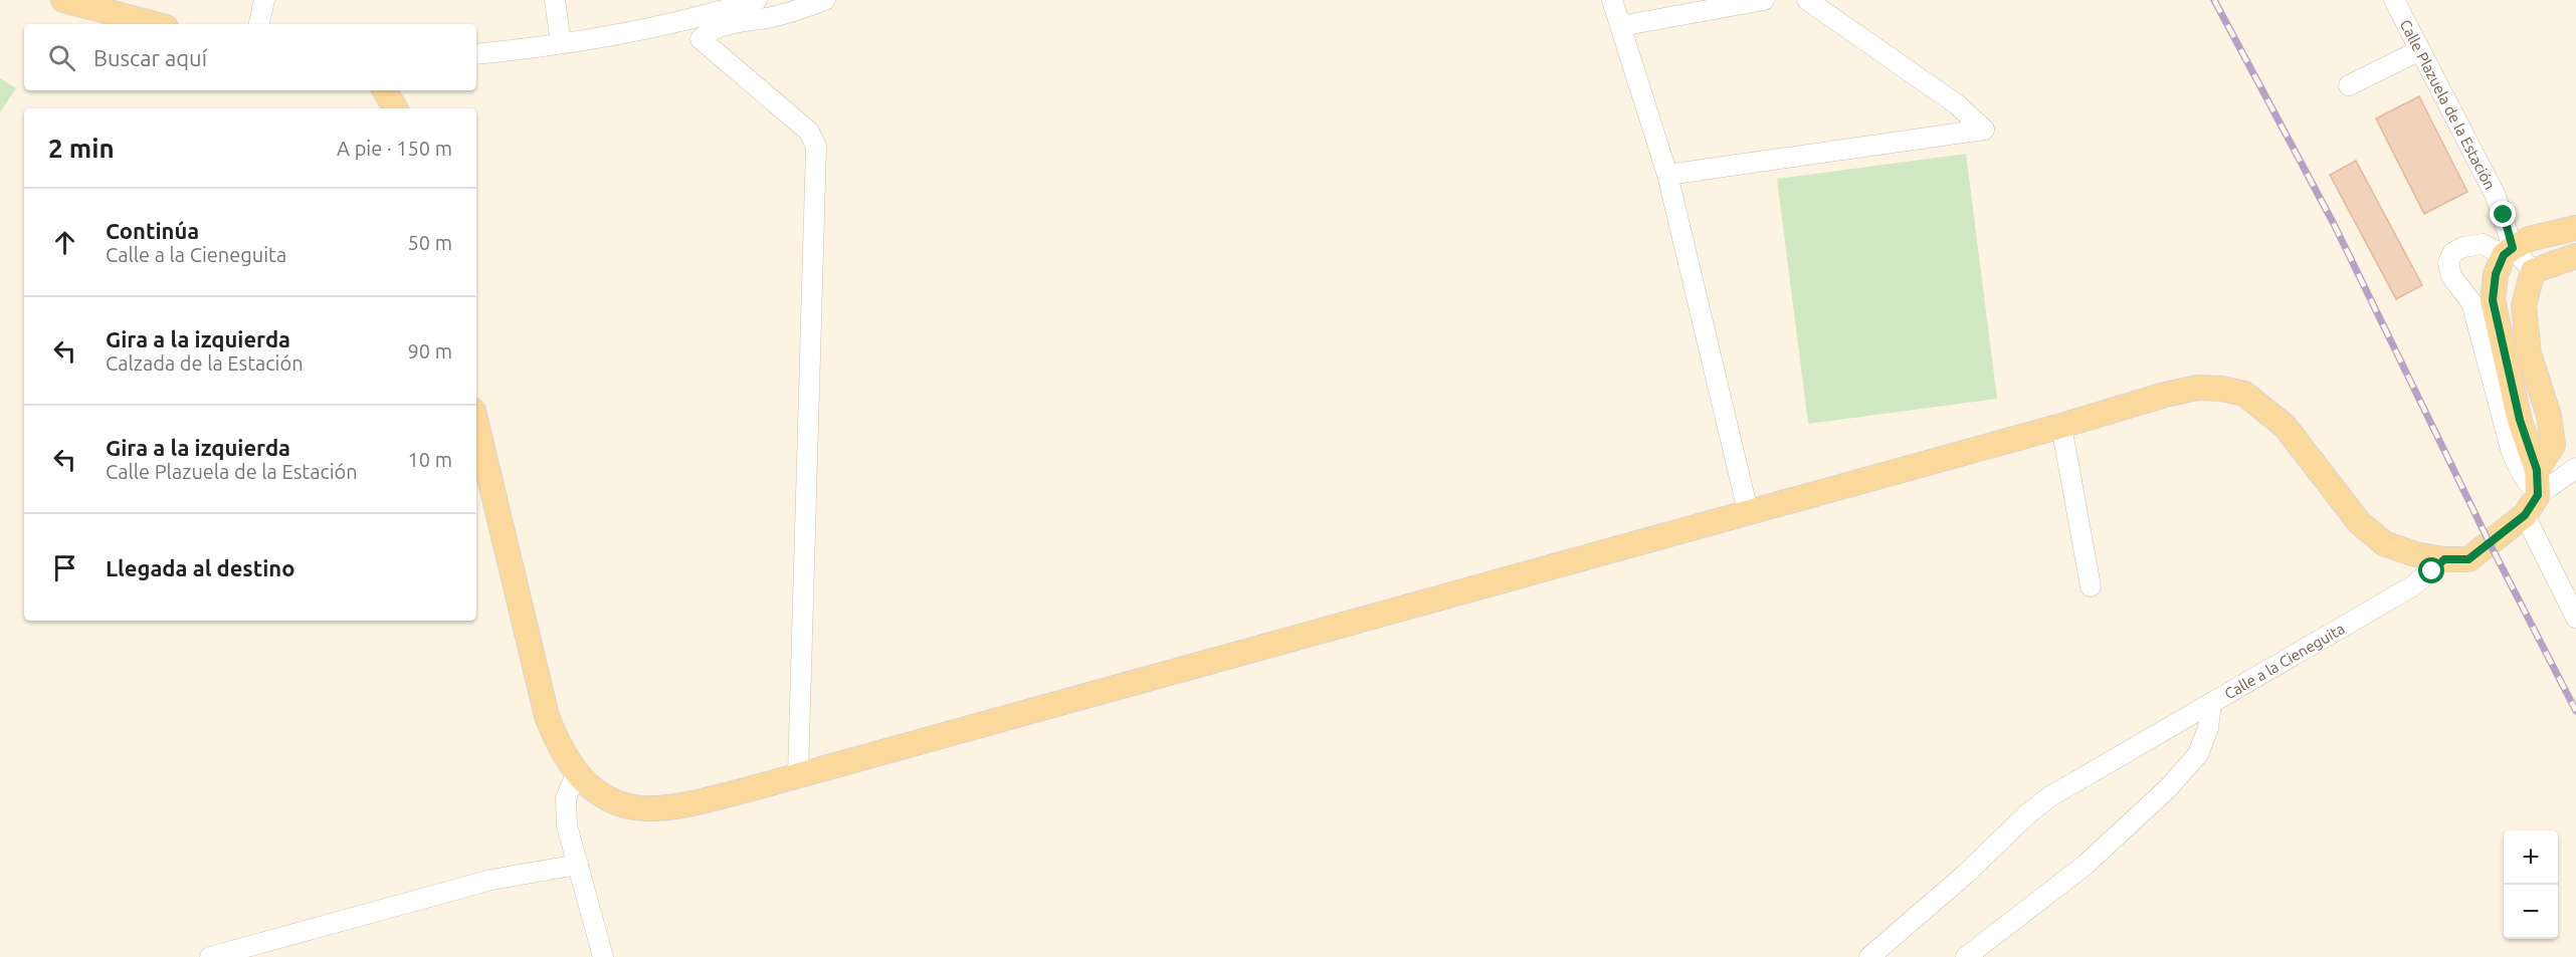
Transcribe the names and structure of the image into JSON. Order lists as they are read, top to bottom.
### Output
{
  "streets": {
    "street": ["Calle Plazuela de la Estación", "Calle a la Cieneguita"]
  },
  "page": {
    "search": "Buscar aquí",
    "heading": ["2 min", "A pie · 150 m"],
    "list": [
      ["Continúa", "Calle a la Cieneguita", "50 m"],
      ["Gira a la izquierda", "Calzada de la Estación", "90 m"],
      ["Gira a la izquierda", "Calle Plazuela de la Estación", "10 m"],
      "Llegada al destino"
    ],
    "map_buttons": ["+", "−"]
  }
}
